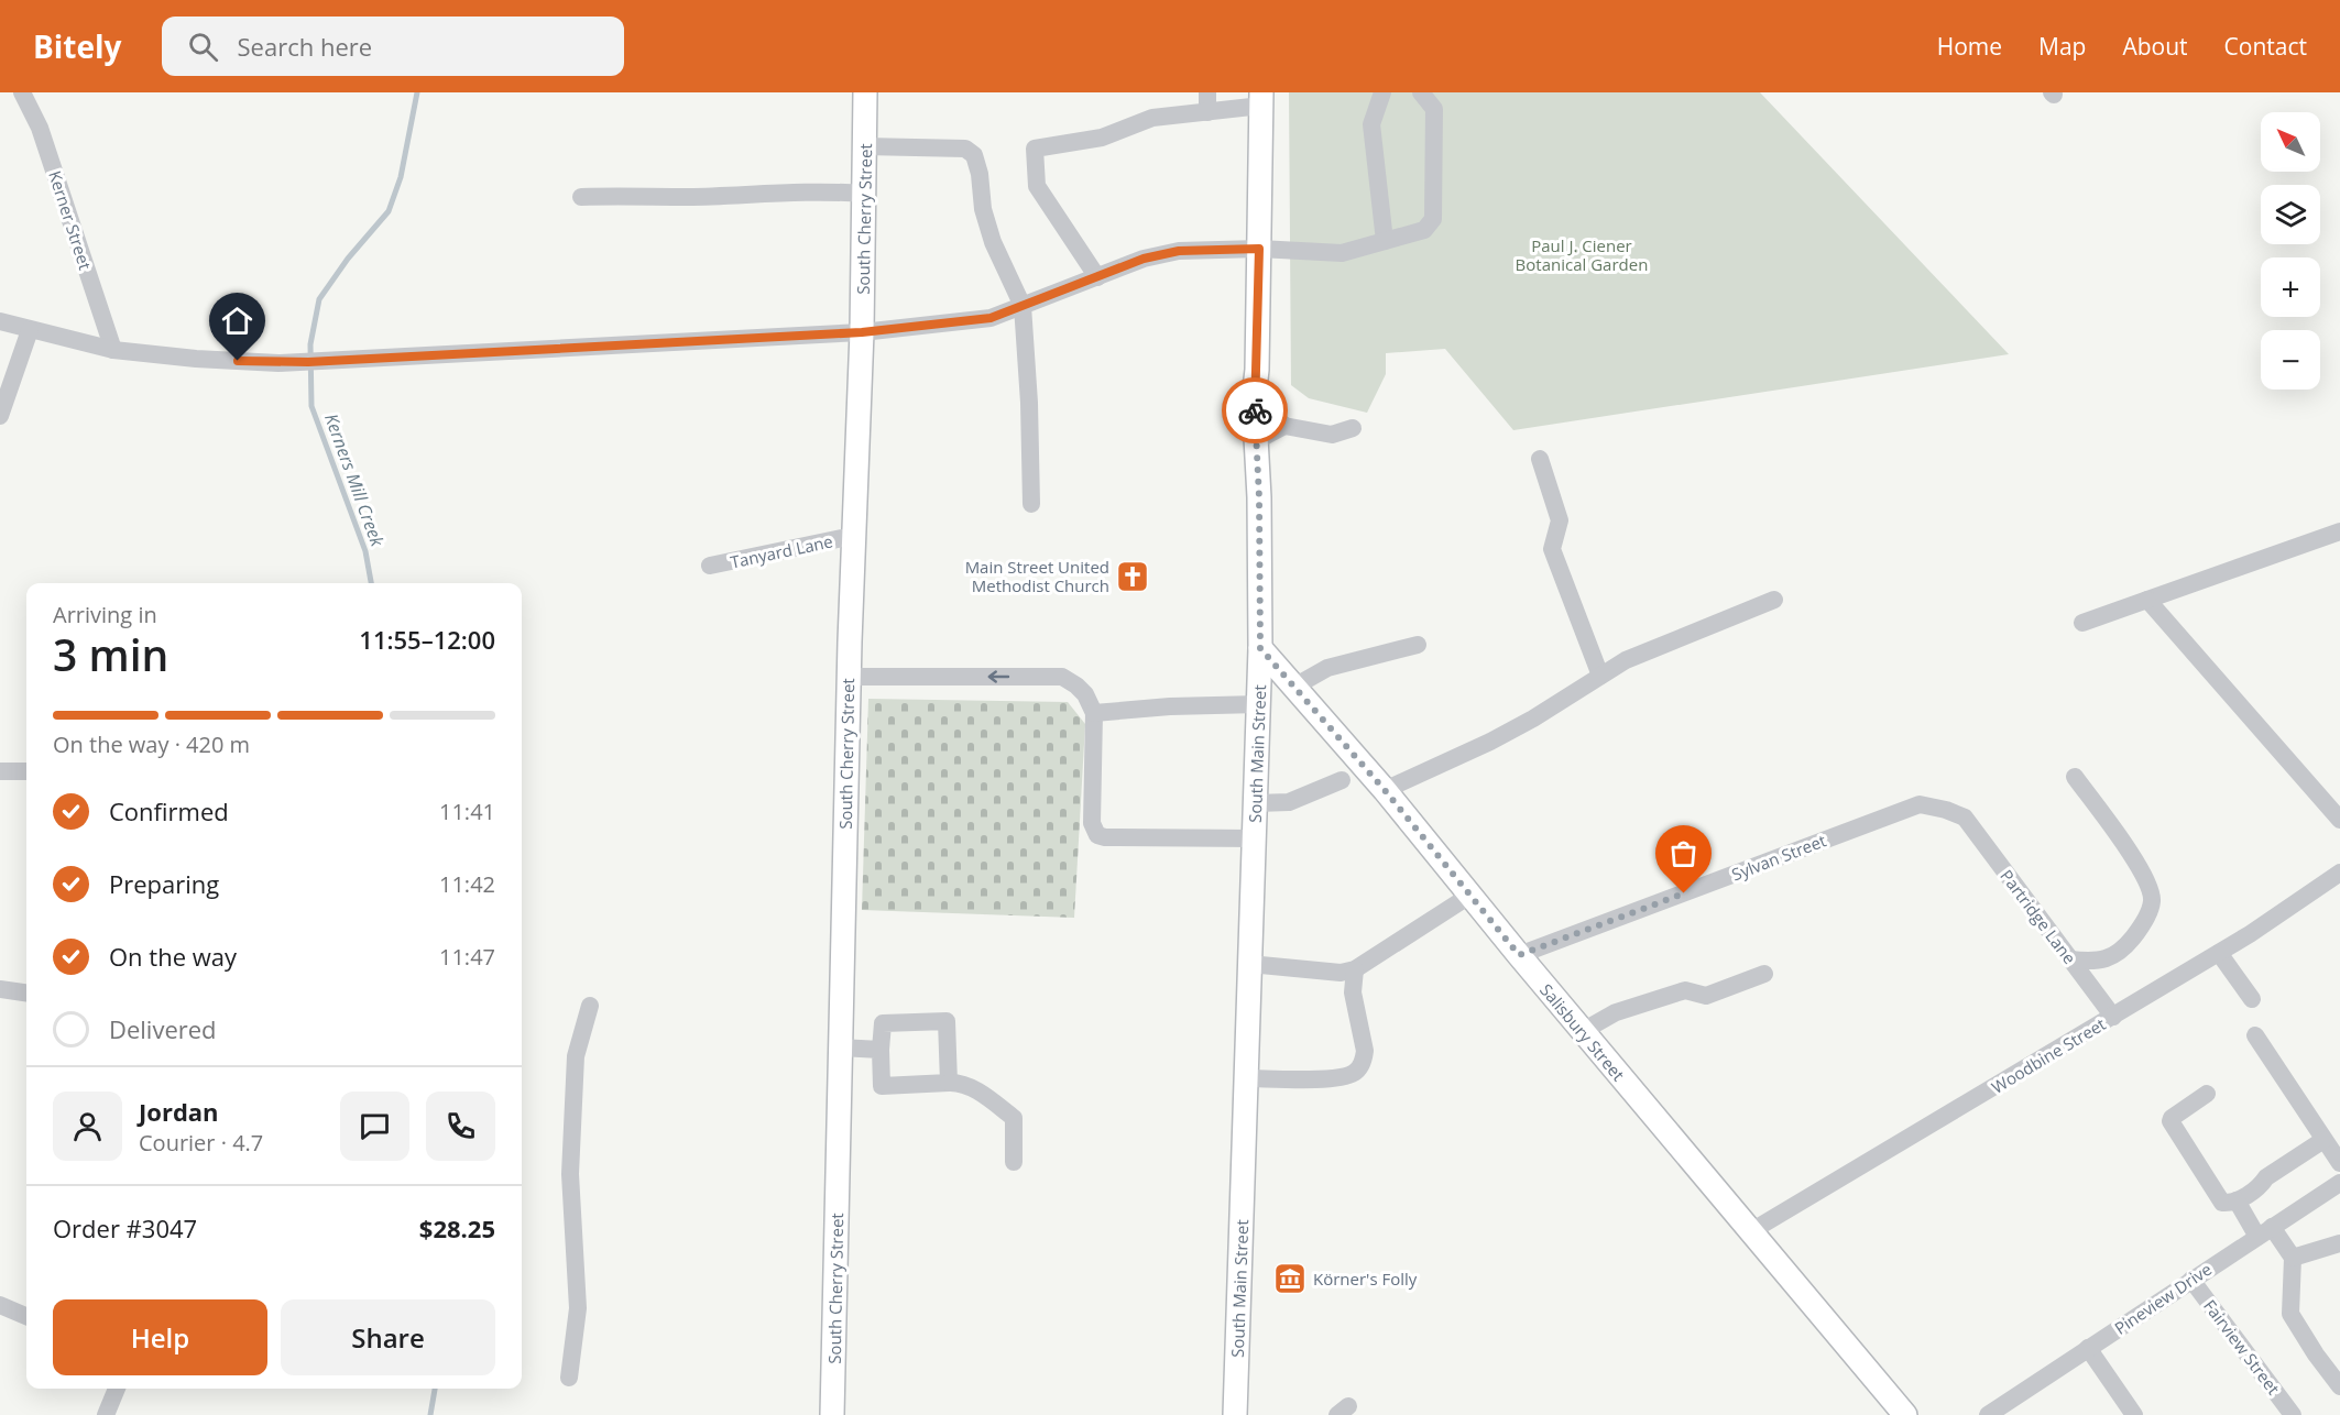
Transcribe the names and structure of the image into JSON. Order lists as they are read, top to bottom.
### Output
{
  "streets": {
    "main road": ["South Cherry Street", "South Main Street", "Salisbury Street"],
    "street": [
      "Kerner Street",
      "Tanyard Lane",
      "Sylvan Street",
      "Partridge Lane",
      "Woodbine Street",
      "Pineview Drive",
      "Fairview Street"
    ]
  },
  "crossings": [
    ["South Cherry Street", "Tanyard Lane"],
    ["South Main Street", "Salisbury Street"],
    ["Sylvan Street", "Partridge Lane"],
    ["Sylvan Street", "Salisbury Street"],
    ["Partridge Lane", "Woodbine Street"],
    ["Salisbury Street", "Woodbine Street"],
    ["Pineview Drive", "Fairview Street"]
  ],
  "water": ["Kerners Mill Creek"],
  "parks": ["Paul J. Ciener Botanical Garden"],
  "places": {
    "church": ["Main Street United Methodist Church"],
    "museum": ["Körner's Folly"]
  },
  "north": "top left",
  "page": {
    "header": "Bitely",
    "search": "Search here",
    "nav": [
      "Home",
      "Map",
      "About",
      "Contact"
    ],
    "map_buttons": ["+", "−"],
    "heading": ["3 min", "Arriving in", "11:55–12:00"],
    "panel": [
      "Jordan",
      "Courier · 4.7",
      "Order #3047",
      "$28.25"
    ],
    "bar": "On the way · 420 m",
    "list": [
      ["Confirmed", "11:41"],
      ["Preparing", "11:42"],
      ["On the way", "11:47"],
      "Delivered"
    ],
    "buttons": ["Help", "Share"]
  }
}
